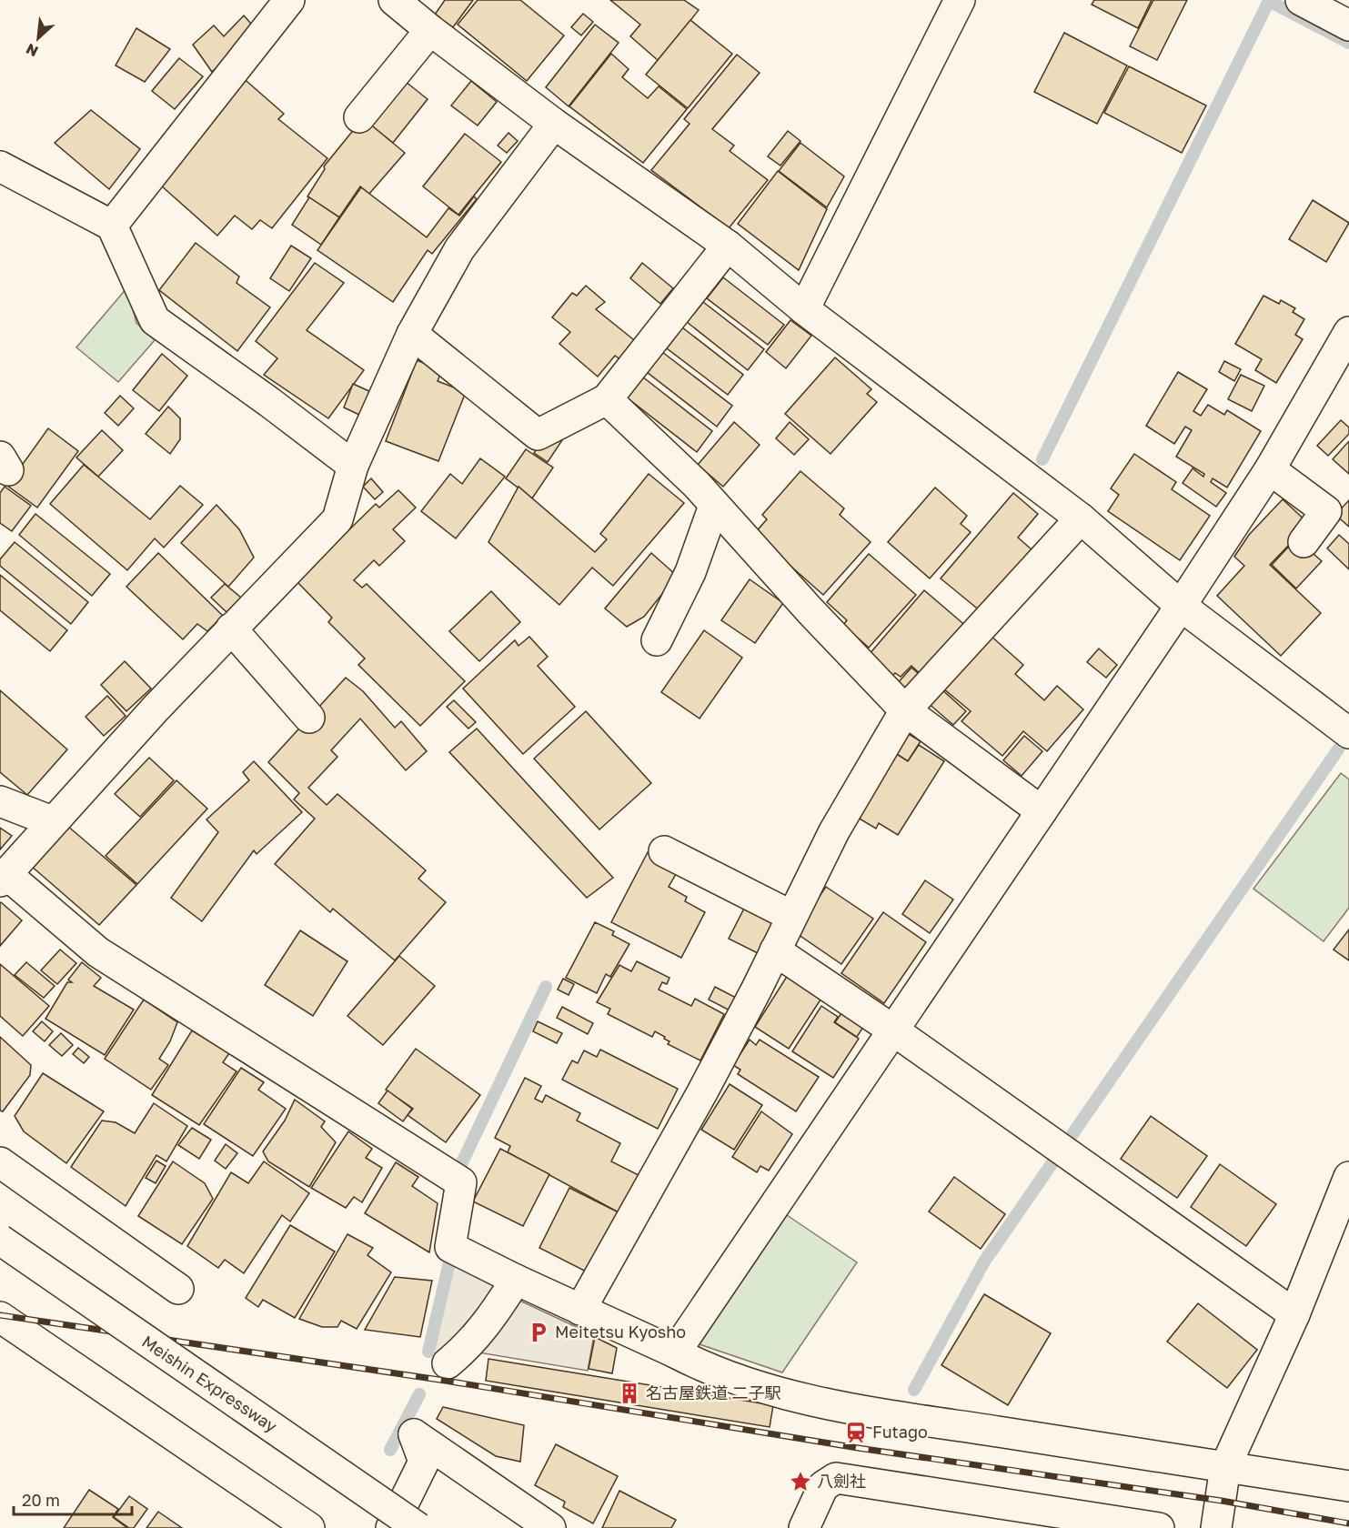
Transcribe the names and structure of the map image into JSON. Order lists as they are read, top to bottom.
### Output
{
  "streets": {
    "main road": ["Meishin Expressway"]
  },
  "places": {
    "parking": ["Meitetsu Kyosho"],
    "building": ["名古屋鉄道 二子駅"],
    "station": ["Futago"],
    "place": ["八劍社"]
  },
  "scale_bar": "20 m",
  "north": "bottom left"
}
